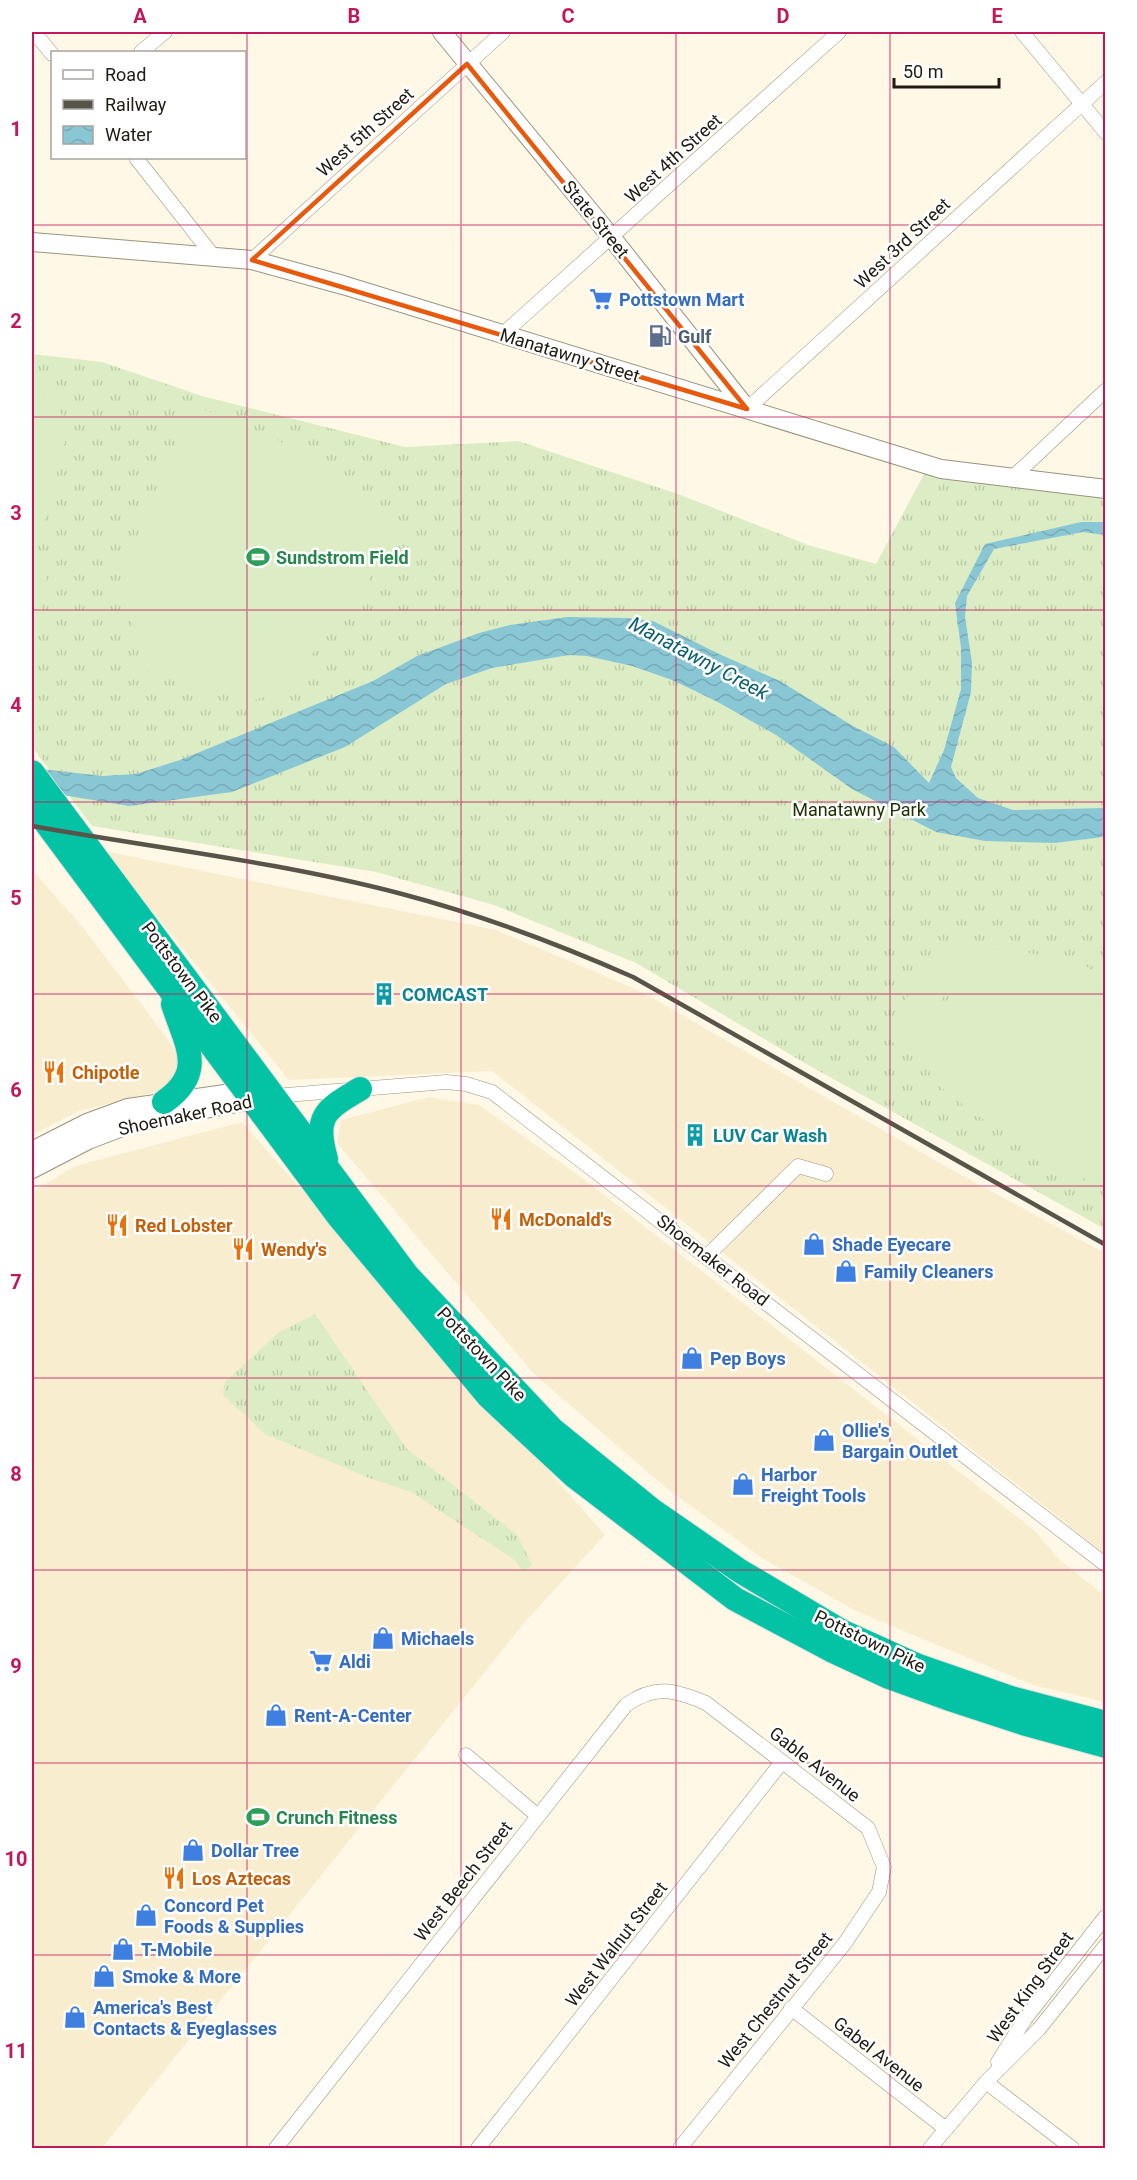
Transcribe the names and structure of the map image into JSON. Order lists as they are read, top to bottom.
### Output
{
  "streets": {
    "highway": ["Pottstown Pike"],
    "street": [
      "West 5th Street",
      "West 4th Street",
      "State Street",
      "West 3rd Street",
      "Manatawny Street",
      "Shoemaker Road",
      "Gable Avenue",
      "West Beech Street",
      "West Walnut Street",
      "West King Street",
      "West Chestnut Street",
      "Gabel Avenue"
    ]
  },
  "crossings": [
    ["West 5th Street", "State Street"],
    ["West 5th Street", "Manatawny Street"],
    ["West 4th Street", "State Street"],
    ["West 4th Street", "Manatawny Street"],
    ["State Street", "West 3rd Street"],
    ["State Street", "Manatawny Street"],
    ["West 3rd Street", "Manatawny Street"],
    ["Pottstown Pike", "Shoemaker Road"],
    ["Gable Avenue", "West Beech Street"],
    ["Gable Avenue", "West Walnut Street"],
    ["Gable Avenue", "West Chestnut Street"],
    ["West King Street", "Gabel Avenue"],
    ["West Chestnut Street", "Gabel Avenue"]
  ],
  "water": ["Manatawny Creek"],
  "parks": ["Manatawny Park"],
  "places": {
    "supermarket": ["Pottstown Mart", "Aldi"],
    "fuel station": ["Gulf"],
    "sports": ["Sundstrom Field", "Crunch Fitness"],
    "building": ["COMCAST", "LUV Car Wash"],
    "restaurant": [
      "Chipotle",
      "McDonald's",
      "Red Lobster",
      "Wendy's",
      "Los Aztecas"
    ],
    "shop": [
      "Shade Eyecare",
      "Family Cleaners",
      "Pep Boys",
      "Ollie's Bargain Outlet",
      "Harbor Freight Tools",
      "Michaels",
      "Rent-A-Center",
      "Dollar Tree",
      "Concord Pet Foods & Supplies",
      "T-Mobile",
      "Smoke & More",
      "America's Best Contacts & Eyeglasses"
    ]
  },
  "legend": ["Road", "Railway", "Water"],
  "scale_bar": "50 m",
  "grid": {
    "columns": [
      "A",
      "B",
      "C",
      "D",
      "E"
    ],
    "rows": [
      "1",
      "2",
      "3",
      "4",
      "5",
      "6",
      "7",
      "8",
      "9",
      "10",
      "11"
    ]
  }
}
